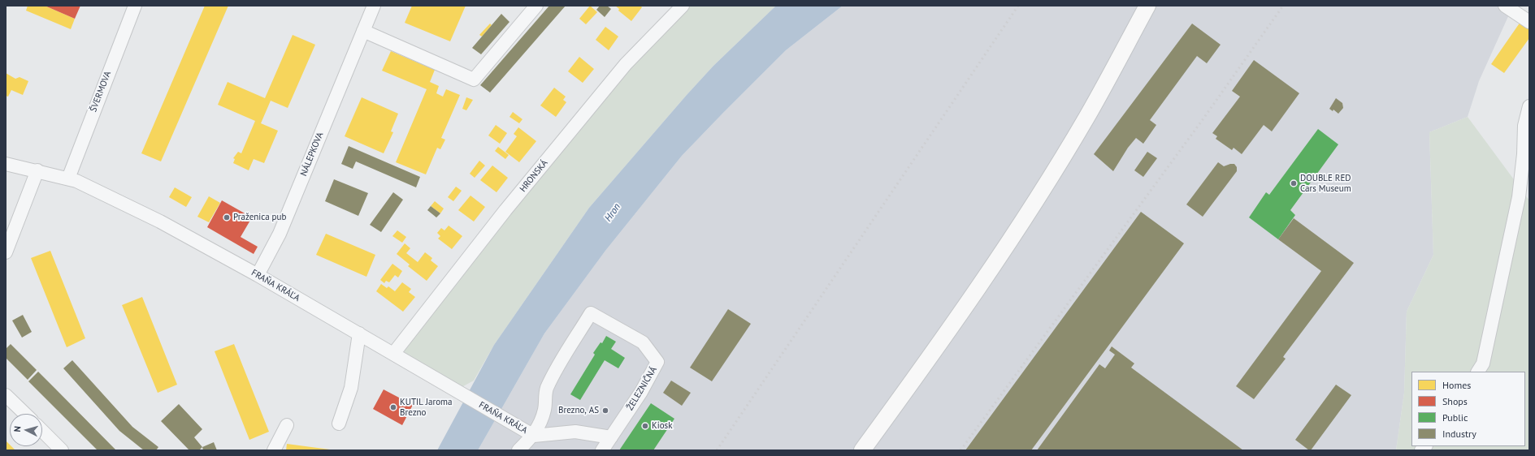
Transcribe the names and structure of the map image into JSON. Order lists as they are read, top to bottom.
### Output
{
  "streets": {
    "street": [
      "ŠVERMOVA",
      "NÁLEPKOVA",
      "HRONSKÁ",
      "FRAŇA KRÁĽA",
      "ŽELEZNIČNÁ"
    ]
  },
  "crossings": [
    ["ŠVERMOVA", "FRAŇA KRÁĽA"],
    ["NÁLEPKOVA", "FRAŇA KRÁĽA"],
    ["HRONSKÁ", "FRAŇA KRÁĽA"],
    ["FRAŇA KRÁĽA", "ŽELEZNIČNÁ"]
  ],
  "water": ["Hron"],
  "places": [
    "DOUBLE RED Cars Museum",
    "Praženica pub",
    "KUTIL Jaroma Brezno",
    "Brezno, AS",
    "Kiosk"
  ],
  "legend": [
    "Homes",
    "Shops",
    "Public",
    "Industry"
  ],
  "north": "left"
}
